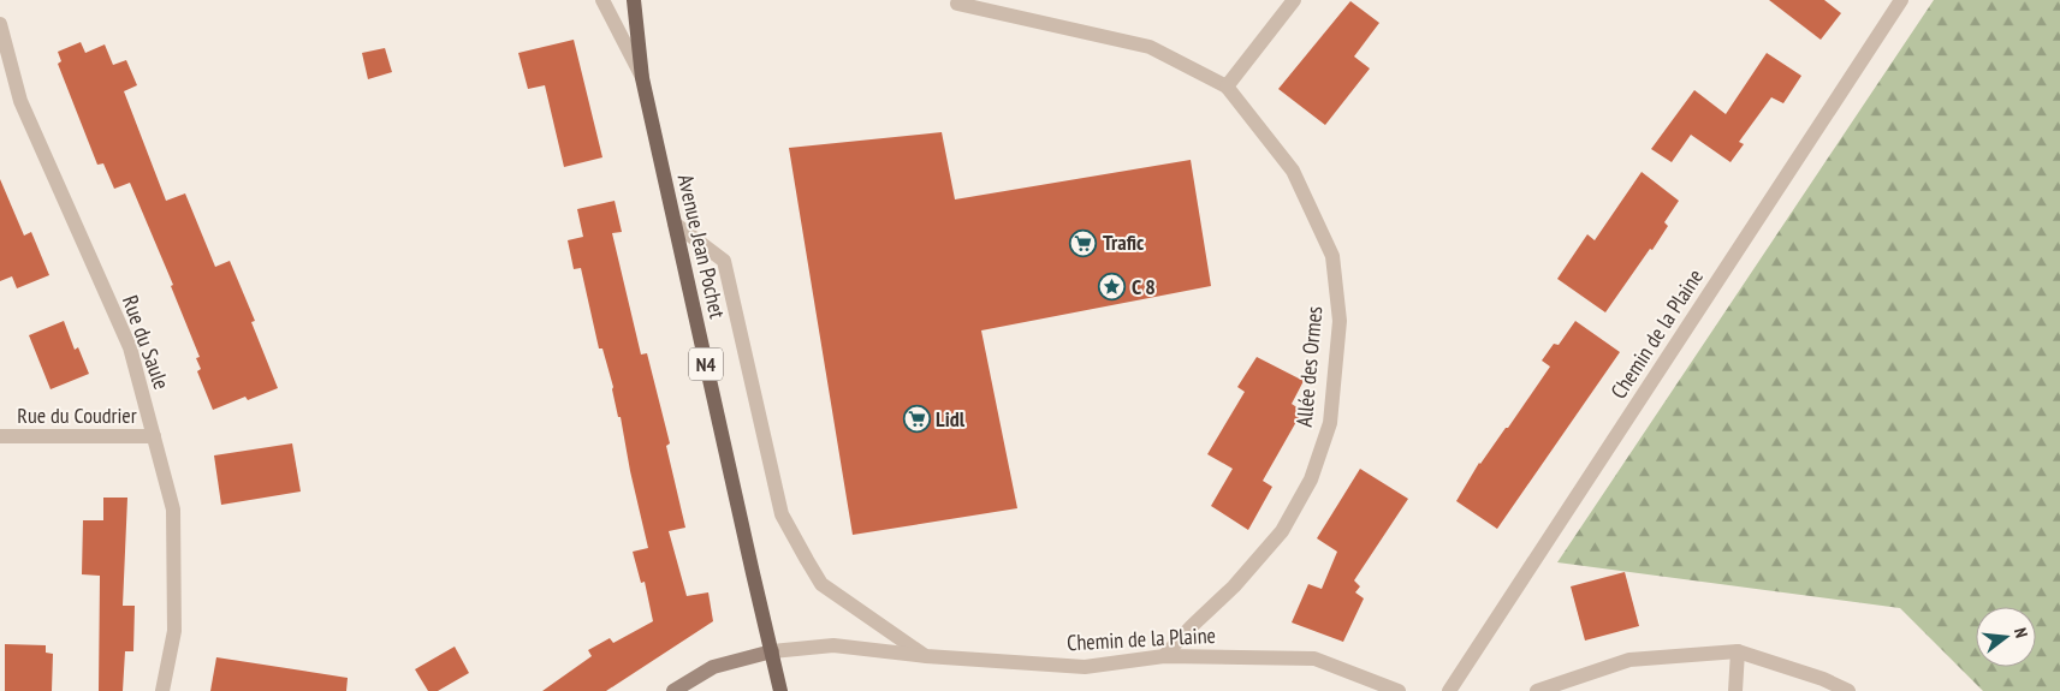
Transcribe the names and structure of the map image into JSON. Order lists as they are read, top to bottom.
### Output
{
  "streets": {
    "main road": ["Avenue Jean Pochet", "N4"],
    "street": [
      "Chemin de la Plaine",
      "Rue du Saule",
      "Allée des Ormes",
      "Rue du Coudrier"
    ]
  },
  "crossings": [
    ["Avenue Jean Pochet", "Chemin de la Plaine"],
    ["Avenue Jean Pochet", "N4"],
    ["Chemin de la Plaine", "N4"],
    ["Chemin de la Plaine", "Allée des Ormes"],
    ["Rue du Saule", "Rue du Coudrier"]
  ],
  "places": {
    "supermarket": ["Trafic", "Lidl"],
    "place": ["C 8"]
  },
  "north": "right"
}
